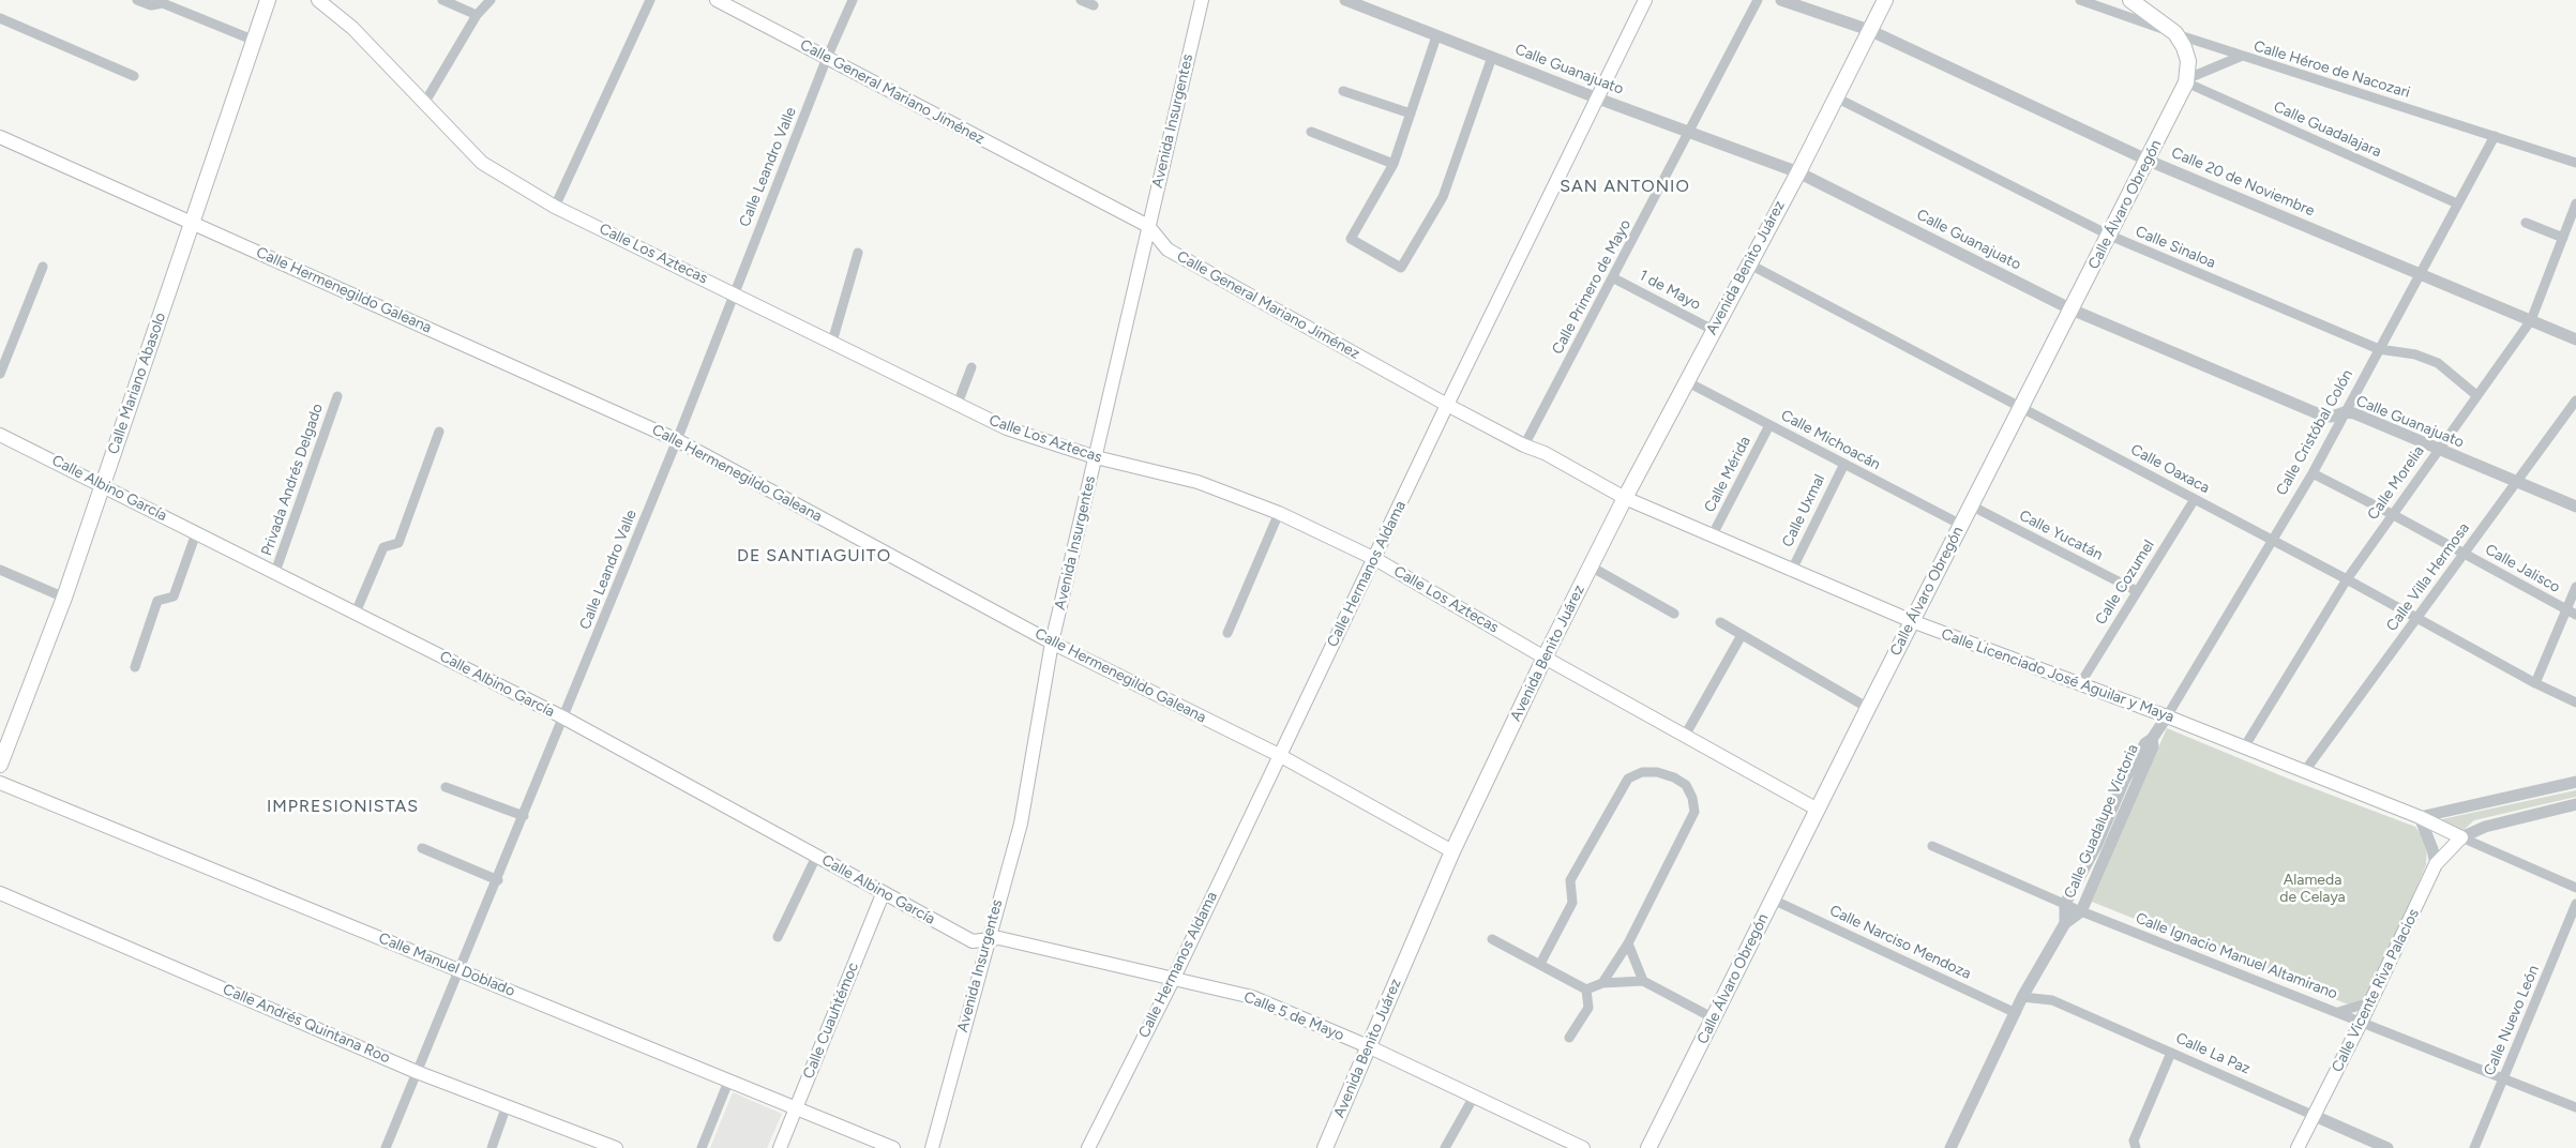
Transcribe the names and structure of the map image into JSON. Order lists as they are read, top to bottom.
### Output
{
  "streets": {
    "main road": [
      "Calle General Mariano Jiménez",
      "Avenida Insurgentes",
      "Calle Álvaro Obregón",
      "Calle Los Aztecas",
      "Avenida Benito Juárez",
      "Calle Hermenegildo Galeana",
      "Calle Mariano Abasolo",
      "Calle Albino García",
      "Calle Hermanos Aldama",
      "Calle Licenciado José Aguilar y Maya",
      "Calle Manuel Doblado",
      "Calle Vicente Riva Palacios",
      "Calle 5 de Mayo",
      "Calle Cuauhtémoc",
      "Calle Andrés Quintana Roo"
    ],
    "street": [
      "Calle Guanajuato",
      "Calle Héroe de Nacozari",
      "Calle Guadalajara",
      "Calle Leandro Valle",
      "Calle 20 de Noviembre",
      "Calle Sinaloa",
      "Calle Primero de Mayo",
      "1 de Mayo",
      "Calle Cristóbal Colón",
      "Calle Michoacán",
      "Calle Oaxaca",
      "Calle Mérida",
      "Privada Andrés Delgado",
      "Calle Morelia",
      "Calle Uxmal",
      "Calle Yucatán",
      "Calle Jalisco",
      "Calle Villa Hermosa",
      "Calle Cozumel",
      "Calle Guadalupe Victoria",
      "Calle Narciso Mendoza",
      "Calle Ignacio Manuel Altamirano",
      "Calle Nuevo León",
      "Calle La Paz"
    ]
  },
  "crossings": [
    ["Calle Guanajuato", "Calle Álvaro Obregón"],
    ["Calle Guanajuato", "Avenida Benito Juárez"],
    ["Calle Guanajuato", "Calle Primero de Mayo"],
    ["Calle Guanajuato", "Calle Cristóbal Colón"],
    ["Calle Guanajuato", "Calle Morelia"],
    ["Calle Guanajuato", "Calle Hermanos Aldama"],
    ["Calle Guanajuato", "Calle Villa Hermosa"],
    ["Calle Héroe de Nacozari", "Calle Álvaro Obregón"],
    ["Calle Héroe de Nacozari", "Calle Cristóbal Colón"],
    ["Calle General Mariano Jiménez", "Avenida Insurgentes"],
    ["Calle General Mariano Jiménez", "Calle Leandro Valle"],
    ["Calle General Mariano Jiménez", "Avenida Benito Juárez"],
    ["Calle General Mariano Jiménez", "Calle Primero de Mayo"],
    ["Calle General Mariano Jiménez", "Calle Hermanos Aldama"],
    ["Calle General Mariano Jiménez", "Calle Licenciado José Aguilar y Maya"],
    ["Avenida Insurgentes", "Calle Los Aztecas"],
    ["Avenida Insurgentes", "Calle Hermenegildo Galeana"],
    ["Avenida Insurgentes", "Calle Albino García"],
    ["Avenida Insurgentes", "Calle 5 de Mayo"],
    ["Calle Guadalajara", "Calle Álvaro Obregón"],
    ["Calle Guadalajara", "Calle Cristóbal Colón"],
    ["Calle Leandro Valle", "Calle Los Aztecas"],
    ["Calle Leandro Valle", "Calle Hermenegildo Galeana"],
    ["Calle Leandro Valle", "Calle Albino García"],
    ["Calle Leandro Valle", "Calle Manuel Doblado"],
    ["Calle Leandro Valle", "Calle Andrés Quintana Roo"],
    ["Calle 20 de Noviembre", "Calle Álvaro Obregón"],
    ["Calle 20 de Noviembre", "Avenida Benito Juárez"],
    ["Calle 20 de Noviembre", "Calle Cristóbal Colón"],
    ["Calle 20 de Noviembre", "Calle Morelia"],
    ["Calle Álvaro Obregón", "Calle Sinaloa"],
    ["Calle Álvaro Obregón", "Calle Los Aztecas"],
    ["Calle Álvaro Obregón", "Calle Michoacán"],
    ["Calle Álvaro Obregón", "Calle Oaxaca"],
    ["Calle Álvaro Obregón", "Calle Yucatán"],
    ["Calle Álvaro Obregón", "Calle Licenciado José Aguilar y Maya"],
    ["Calle Álvaro Obregón", "Calle Narciso Mendoza"],
    ["Calle Sinaloa", "Avenida Benito Juárez"],
    ["Calle Sinaloa", "Calle Cristóbal Colón"],
    ["Calle Sinaloa", "Calle Morelia"],
    ["Calle Los Aztecas", "Avenida Benito Juárez"],
    ["Calle Los Aztecas", "Calle Hermanos Aldama"],
    ["Avenida Benito Juárez", "Calle Hermenegildo Galeana"],
    ["Avenida Benito Juárez", "1 de Mayo"],
    ["Avenida Benito Juárez", "Calle Michoacán"],
    ["Avenida Benito Juárez", "Calle Oaxaca"],
    ["Avenida Benito Juárez", "Calle Licenciado José Aguilar y Maya"],
    ["Avenida Benito Juárez", "Calle 5 de Mayo"],
    ["Calle Primero de Mayo", "1 de Mayo"],
    ["Calle Hermenegildo Galeana", "Calle Mariano Abasolo"],
    ["Calle Hermenegildo Galeana", "Calle Hermanos Aldama"],
    ["Calle Mariano Abasolo", "Calle Albino García"],
    ["Calle Cristóbal Colón", "Calle Oaxaca"],
    ["Calle Cristóbal Colón", "Calle Jalisco"],
    ["Calle Cristóbal Colón", "Calle Licenciado José Aguilar y Maya"],
    ["Calle Cristóbal Colón", "Calle Guadalupe Victoria"],
    ["Calle Michoacán", "Calle Mérida"],
    ["Calle Michoacán", "Calle Uxmal"],
    ["Calle Oaxaca", "Calle Morelia"],
    ["Calle Oaxaca", "Calle Villa Hermosa"],
    ["Calle Oaxaca", "Calle Cozumel"],
    ["Calle Mérida", "Calle Licenciado José Aguilar y Maya"],
    ["Privada Andrés Delgado", "Calle Albino García"],
    ["Calle Morelia", "Calle Jalisco"],
    ["Calle Morelia", "Calle Licenciado José Aguilar y Maya"],
    ["Calle Albino García", "Calle 5 de Mayo"],
    ["Calle Albino García", "Calle Cuauhtémoc"],
    ["Calle Uxmal", "Calle Licenciado José Aguilar y Maya"],
    ["Calle Yucatán", "Calle Cozumel"],
    ["Calle Jalisco", "Calle Villa Hermosa"],
    ["Calle Hermanos Aldama", "Calle 5 de Mayo"],
    ["Calle Villa Hermosa", "Calle Licenciado José Aguilar y Maya"],
    ["Calle Cozumel", "Calle Licenciado José Aguilar y Maya"],
    ["Calle Licenciado José Aguilar y Maya", "Calle Vicente Riva Palacios"],
    ["Calle Guadalupe Victoria", "Calle Narciso Mendoza"],
    ["Calle Guadalupe Victoria", "Calle Ignacio Manuel Altamirano"],
    ["Calle Guadalupe Victoria", "Calle La Paz"],
    ["Calle Ignacio Manuel Altamirano", "Calle Vicente Riva Palacios"],
    ["Calle Ignacio Manuel Altamirano", "Calle Nuevo León"],
    ["Calle Manuel Doblado", "Calle Cuauhtémoc"],
    ["Calle Vicente Riva Palacios", "Calle La Paz"]
  ],
  "districts": ["SAN ANTONIO", "DE SANTIAGUITO", "IMPRESIONISTAS"],
  "parks": ["Alameda de Celaya"]
}
